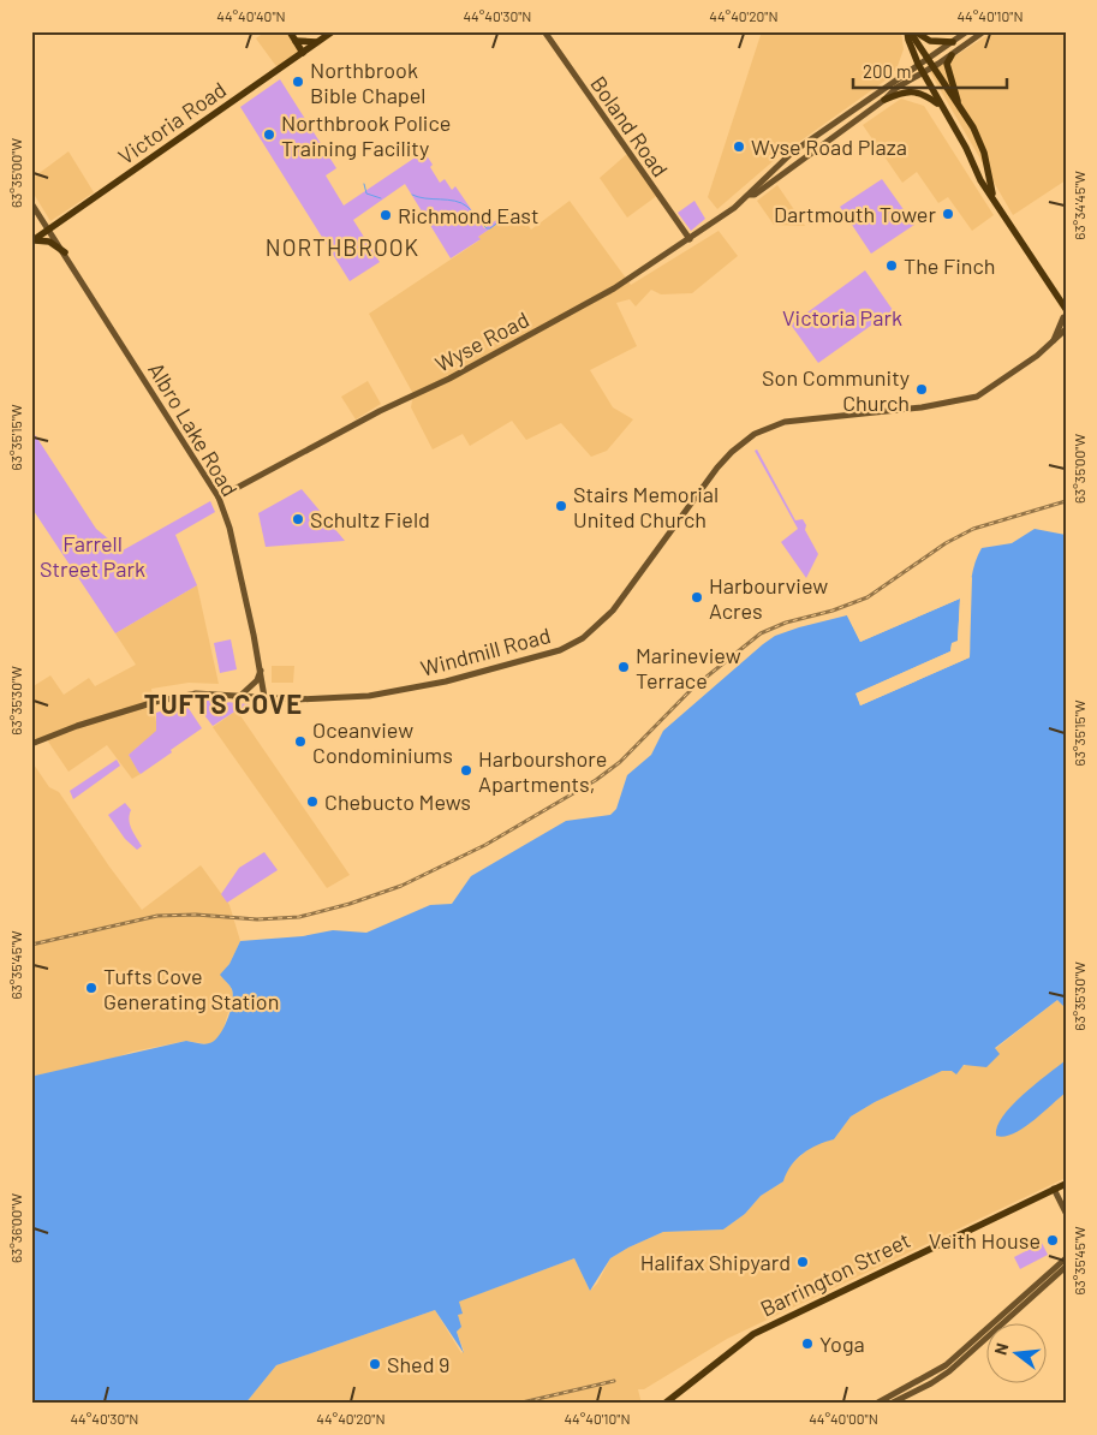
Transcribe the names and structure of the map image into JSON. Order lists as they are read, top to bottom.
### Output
{
  "streets": {
    "main road": [
      "Victoria Road",
      "Boland Road",
      "Wyse Road",
      "Albro Lake Road",
      "Windmill Road",
      "Barrington Street"
    ]
  },
  "crossings": [
    ["Victoria Road", "Albro Lake Road"],
    ["Boland Road", "Wyse Road"],
    ["Wyse Road", "Albro Lake Road"],
    ["Albro Lake Road", "Windmill Road"]
  ],
  "districts": ["NORTHBROOK", "TUFTS COVE"],
  "parks": ["Victoria Park", "Farrell Street Park"],
  "places": [
    "Northbrook Bible Chapel",
    "Northbrook Police Training Facility",
    "Wyse Road Plaza",
    "Dartmouth Tower",
    "Richmond East",
    "The Finch",
    "Son Community Church",
    "Stairs Memorial United Church",
    "Schultz Field",
    "Harbourview Acres",
    "Marineview Terrace",
    "Oceanview Condominiums",
    "Harbourshore Apartments,",
    "Chebucto Mews",
    "Tufts Cove Generating Station",
    "Veith House",
    "Halifax Shipyard",
    "Yoga",
    "Shed 9"
  ],
  "scale_bar": "200 m",
  "north": "left",
  "coordinates": [
    "44°40'40\"N",
    "44°40'30\"N",
    "44°40'20\"N",
    "44°40'10\"N",
    "63°35'00\"W",
    "63°34'45\"W",
    "63°35'15\"W",
    "63°35'30\"W",
    "63°35'45\"W",
    "63°36'00\"W",
    "44°40'00\"N"
  ]
}
